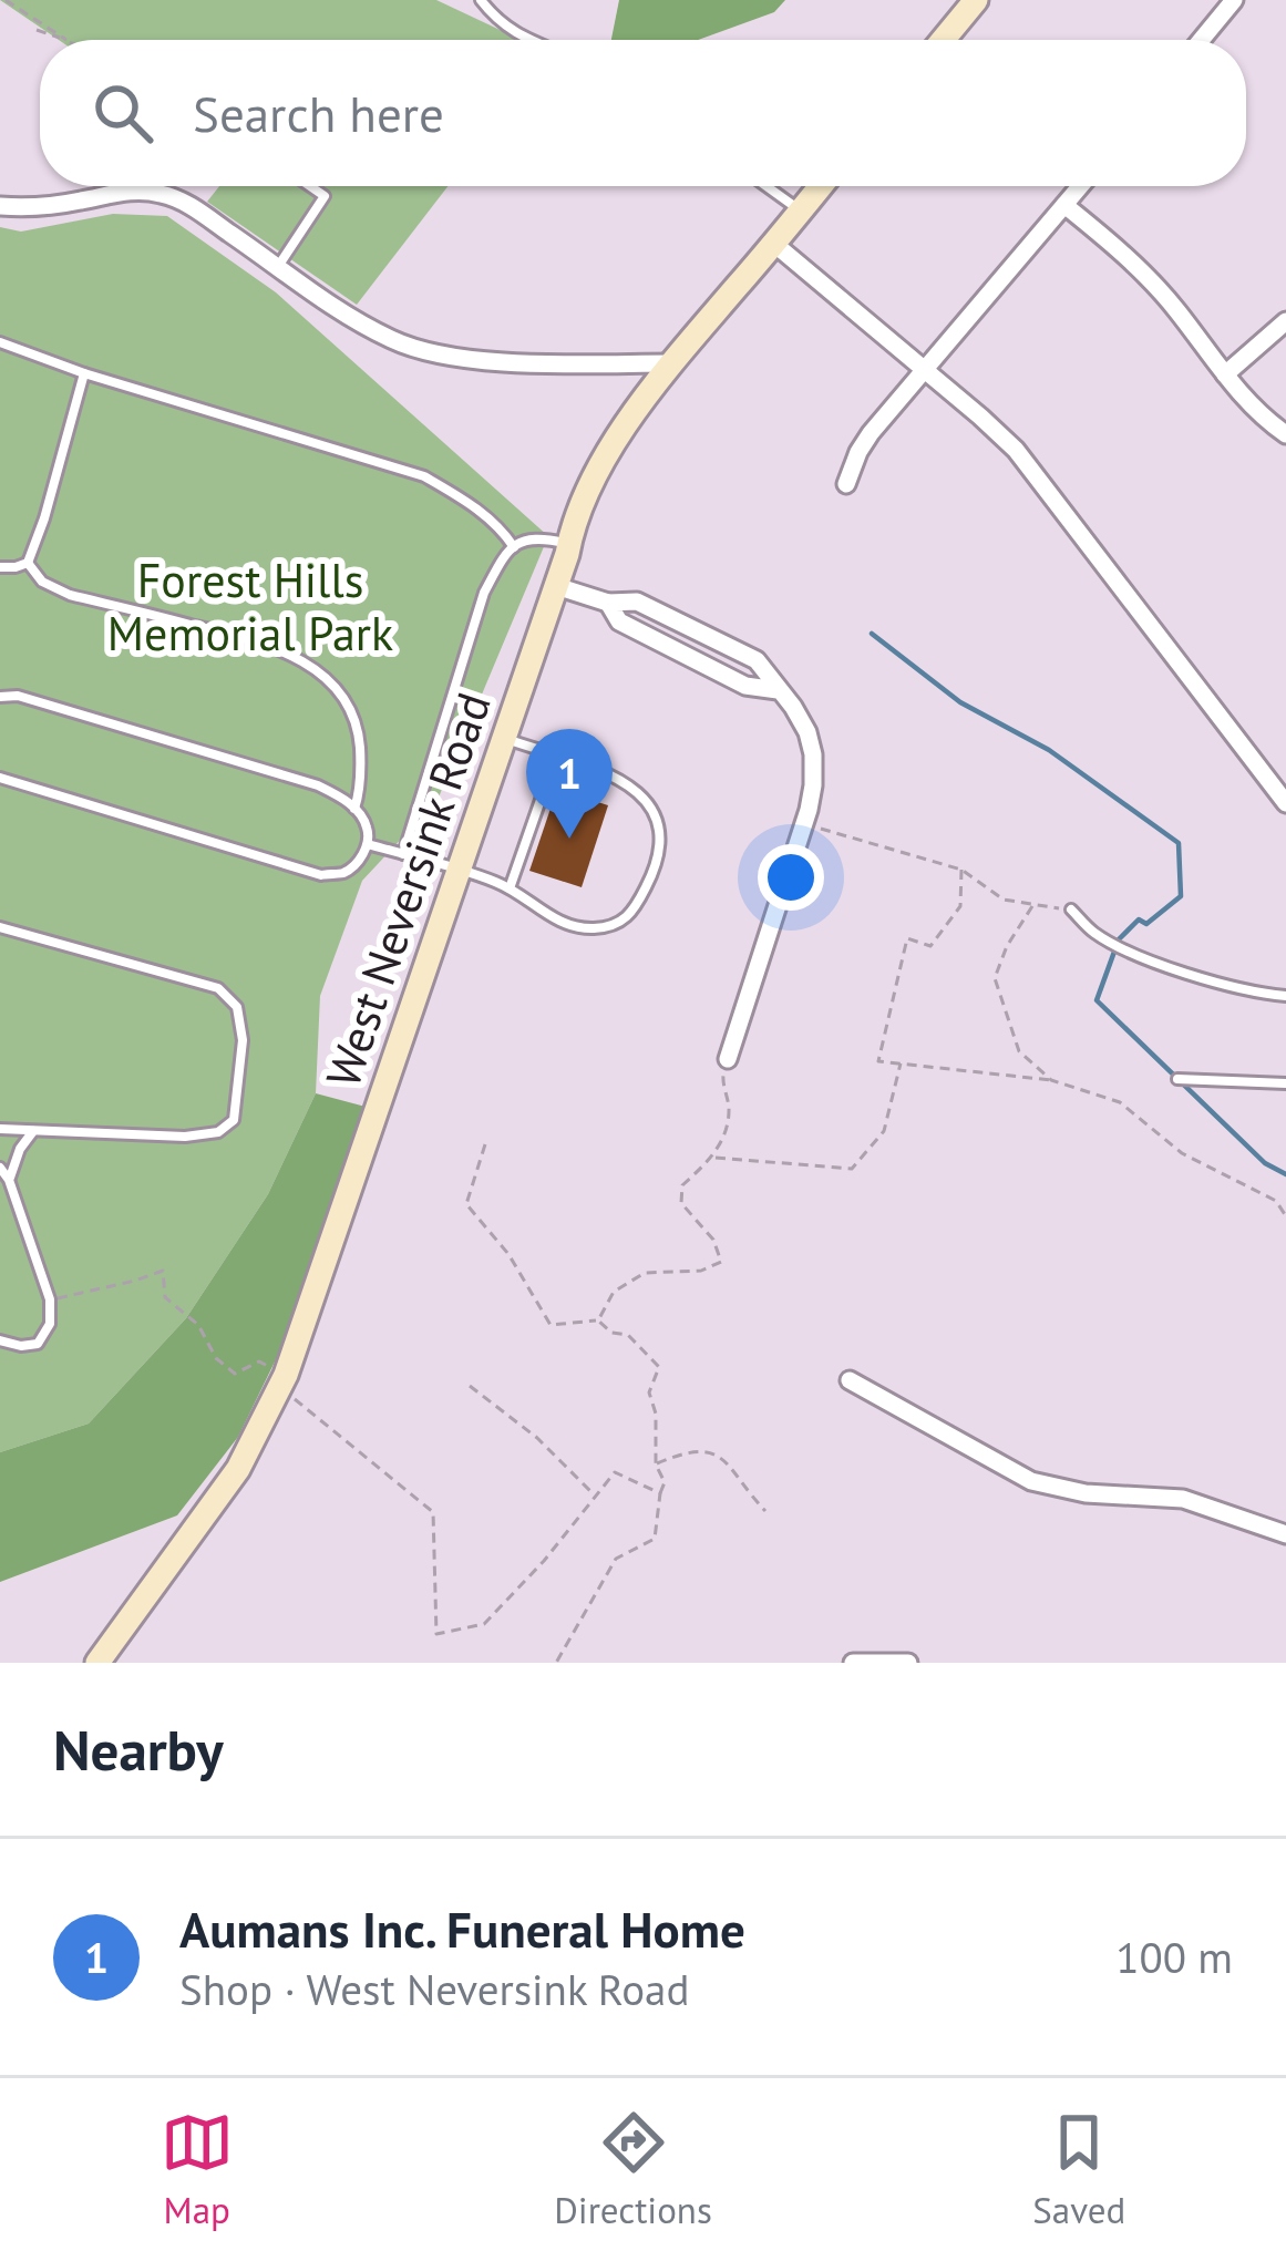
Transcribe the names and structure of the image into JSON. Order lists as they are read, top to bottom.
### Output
{
  "streets": {
    "street": ["West Neversink Road"]
  },
  "parks": ["Forest Hills Memorial Park"],
  "page": {
    "search": "Search here",
    "pins": "1",
    "heading": "Nearby",
    "list": [
      {
        "mark": "1",
        "name": "Aumans Inc. Funeral Home",
        "note": "Shop · West Neversink Road",
        "value": "100 m"
      }
    ],
    "nav": ["Map", "Directions", "Saved"]
  }
}
